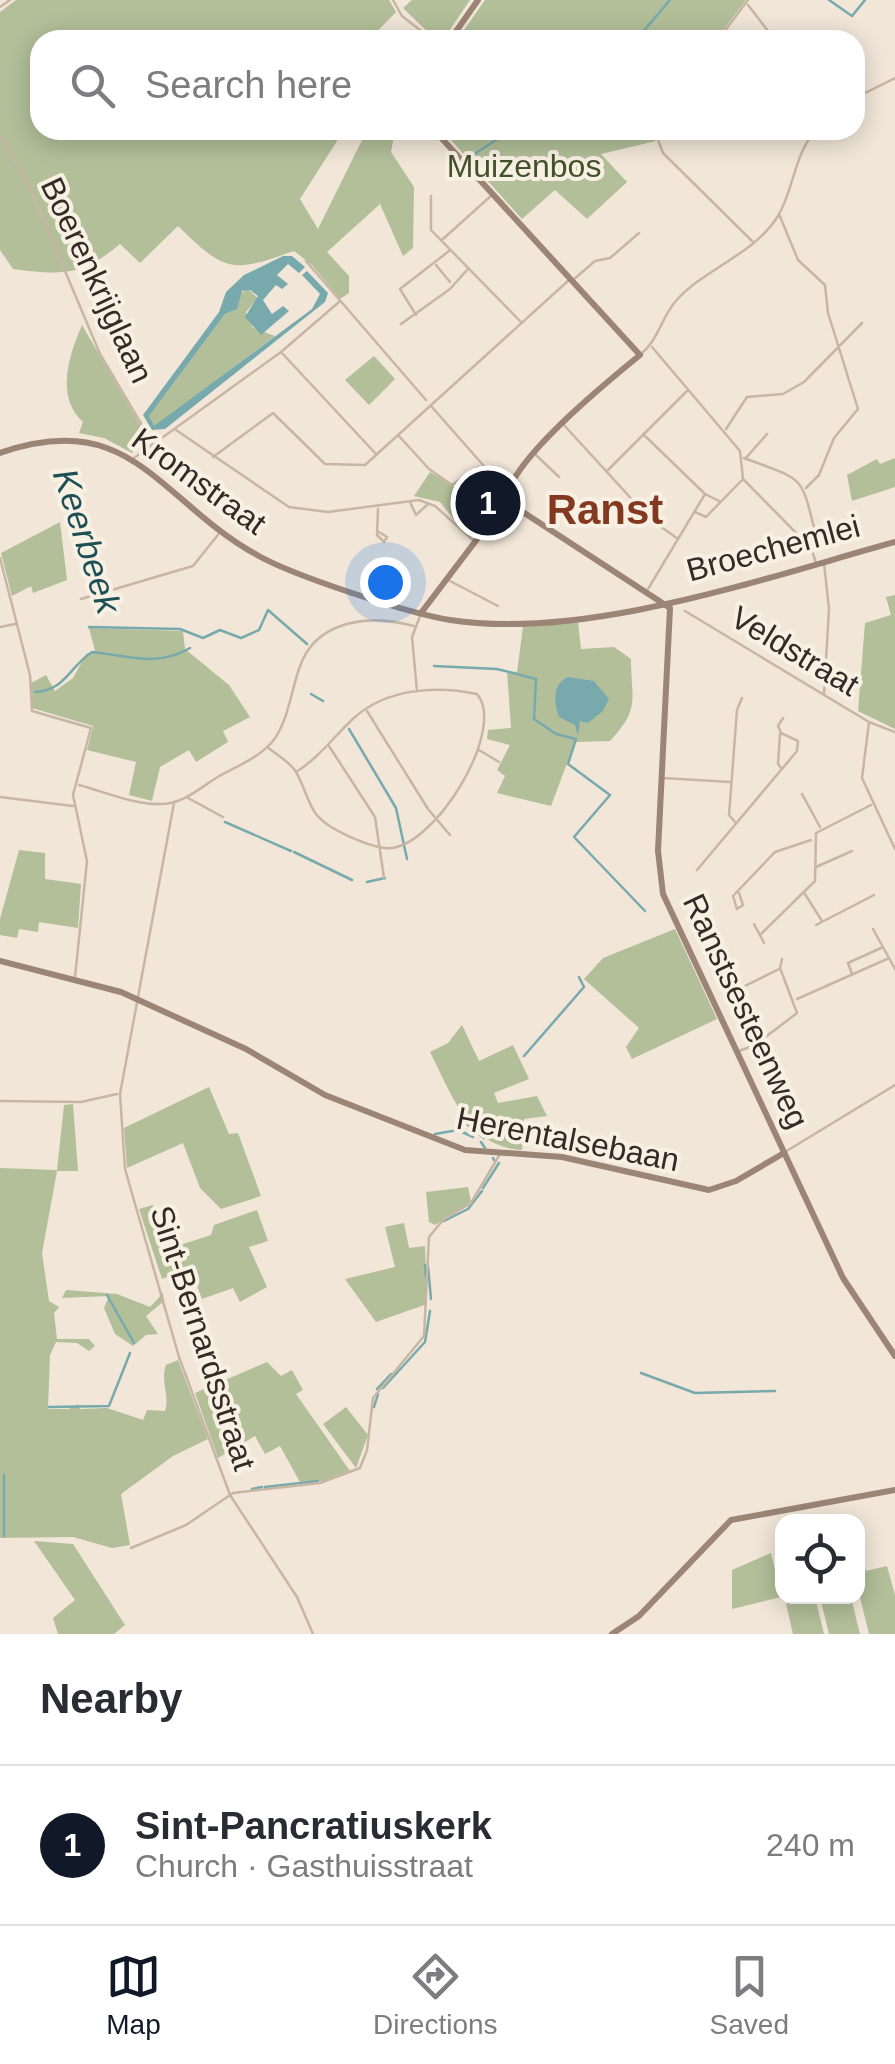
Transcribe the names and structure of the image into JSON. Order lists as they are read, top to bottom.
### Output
{
  "streets": {
    "street": [
      "Boerenkrijglaan",
      "Kromstraat",
      "Broechemlei",
      "Veldstraat",
      "Ranstsesteenweg",
      "Herentalsebaan",
      "Sint-Bernardsstraat"
    ]
  },
  "crossings": [
    ["Kromstraat", "Broechemlei"],
    ["Broechemlei", "Ranstsesteenweg"],
    ["Ranstsesteenweg", "Herentalsebaan"],
    ["Herentalsebaan", "Sint-Bernardsstraat"]
  ],
  "districts": ["Ranst"],
  "water": ["Keerbeek"],
  "parks": ["Muizenbos"],
  "page": {
    "search": "Search here",
    "pins": "1",
    "heading": "Nearby",
    "list": [
      {
        "mark": "1",
        "name": "Sint-Pancratiuskerk",
        "note": "Church · Gasthuisstraat",
        "value": "240 m"
      }
    ],
    "nav": ["Map", "Directions", "Saved"]
  }
}
